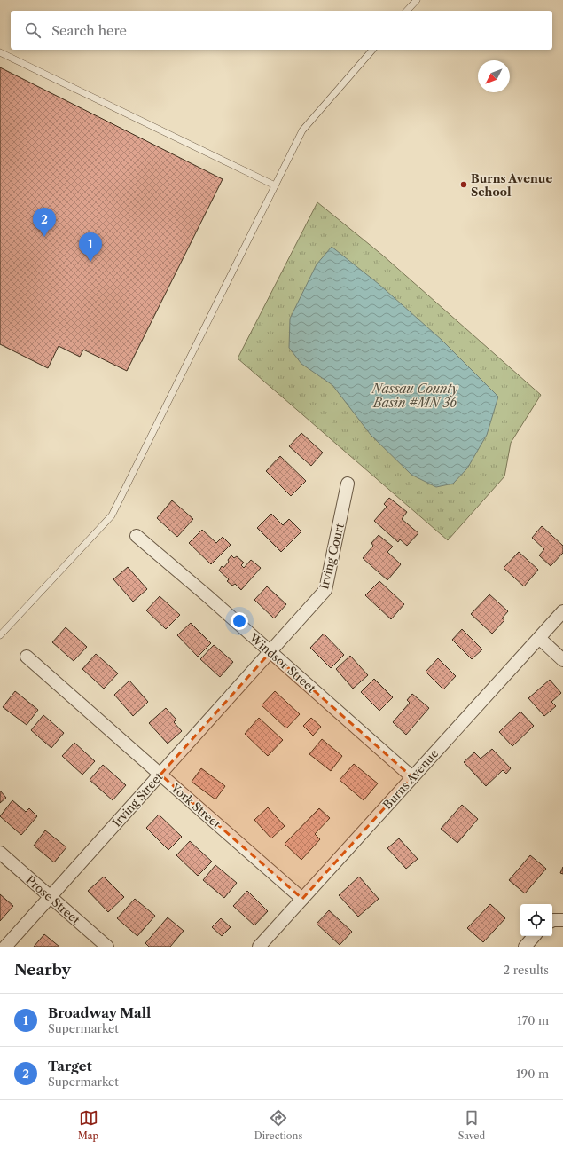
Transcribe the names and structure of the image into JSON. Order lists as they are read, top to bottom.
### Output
{
  "streets": {
    "street": [
      "Irving Court",
      "Windsor Street",
      "Burns Avenue",
      "Irving Street",
      "York Street",
      "Prose Street"
    ]
  },
  "crossings": [
    ["Irving Court", "Windsor Street"],
    ["Irving Court", "Irving Street"],
    ["Windsor Street", "Burns Avenue"],
    ["Windsor Street", "Irving Street"],
    ["Burns Avenue", "York Street"],
    ["Irving Street", "York Street"],
    ["Irving Street", "Prose Street"]
  ],
  "water": ["Nassau County Basin #MN 36"],
  "places": ["Burns Avenue School"],
  "north": "bottom left",
  "page": {
    "search": "Search here",
    "pins": ["2", "1"],
    "heading": ["Nearby", "2 results"],
    "list": [
      {
        "mark": "1",
        "name": "Broadway Mall",
        "note": "Supermarket",
        "value": "170 m"
      },
      {
        "mark": "2",
        "name": "Target",
        "note": "Supermarket",
        "value": "190 m"
      }
    ],
    "nav": ["Map", "Directions", "Saved"]
  }
}
